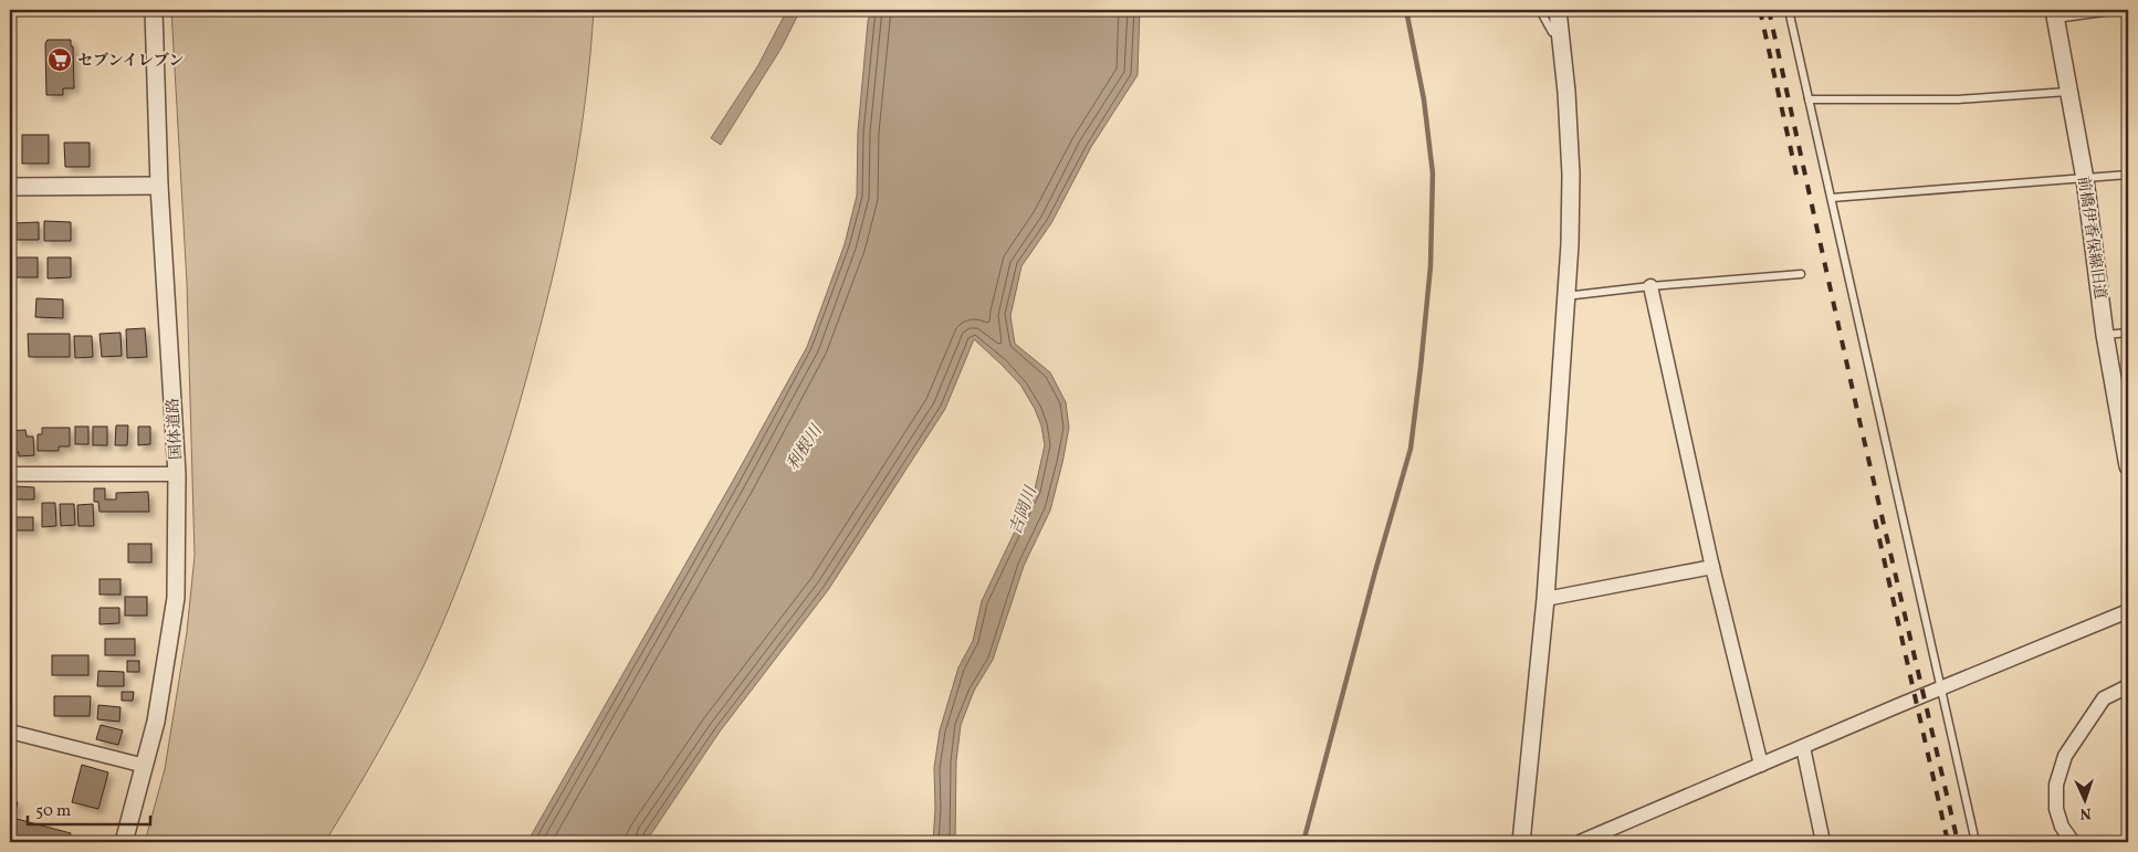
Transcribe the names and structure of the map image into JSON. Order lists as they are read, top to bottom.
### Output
{
  "streets": {
    "street": ["前橋伊香保線旧道", "国体道路"]
  },
  "water": ["利根川", "吉岡川"],
  "places": {
    "supermarket": ["セブンイレブン"]
  },
  "scale_bar": "50 m",
  "north": "bottom"
}
